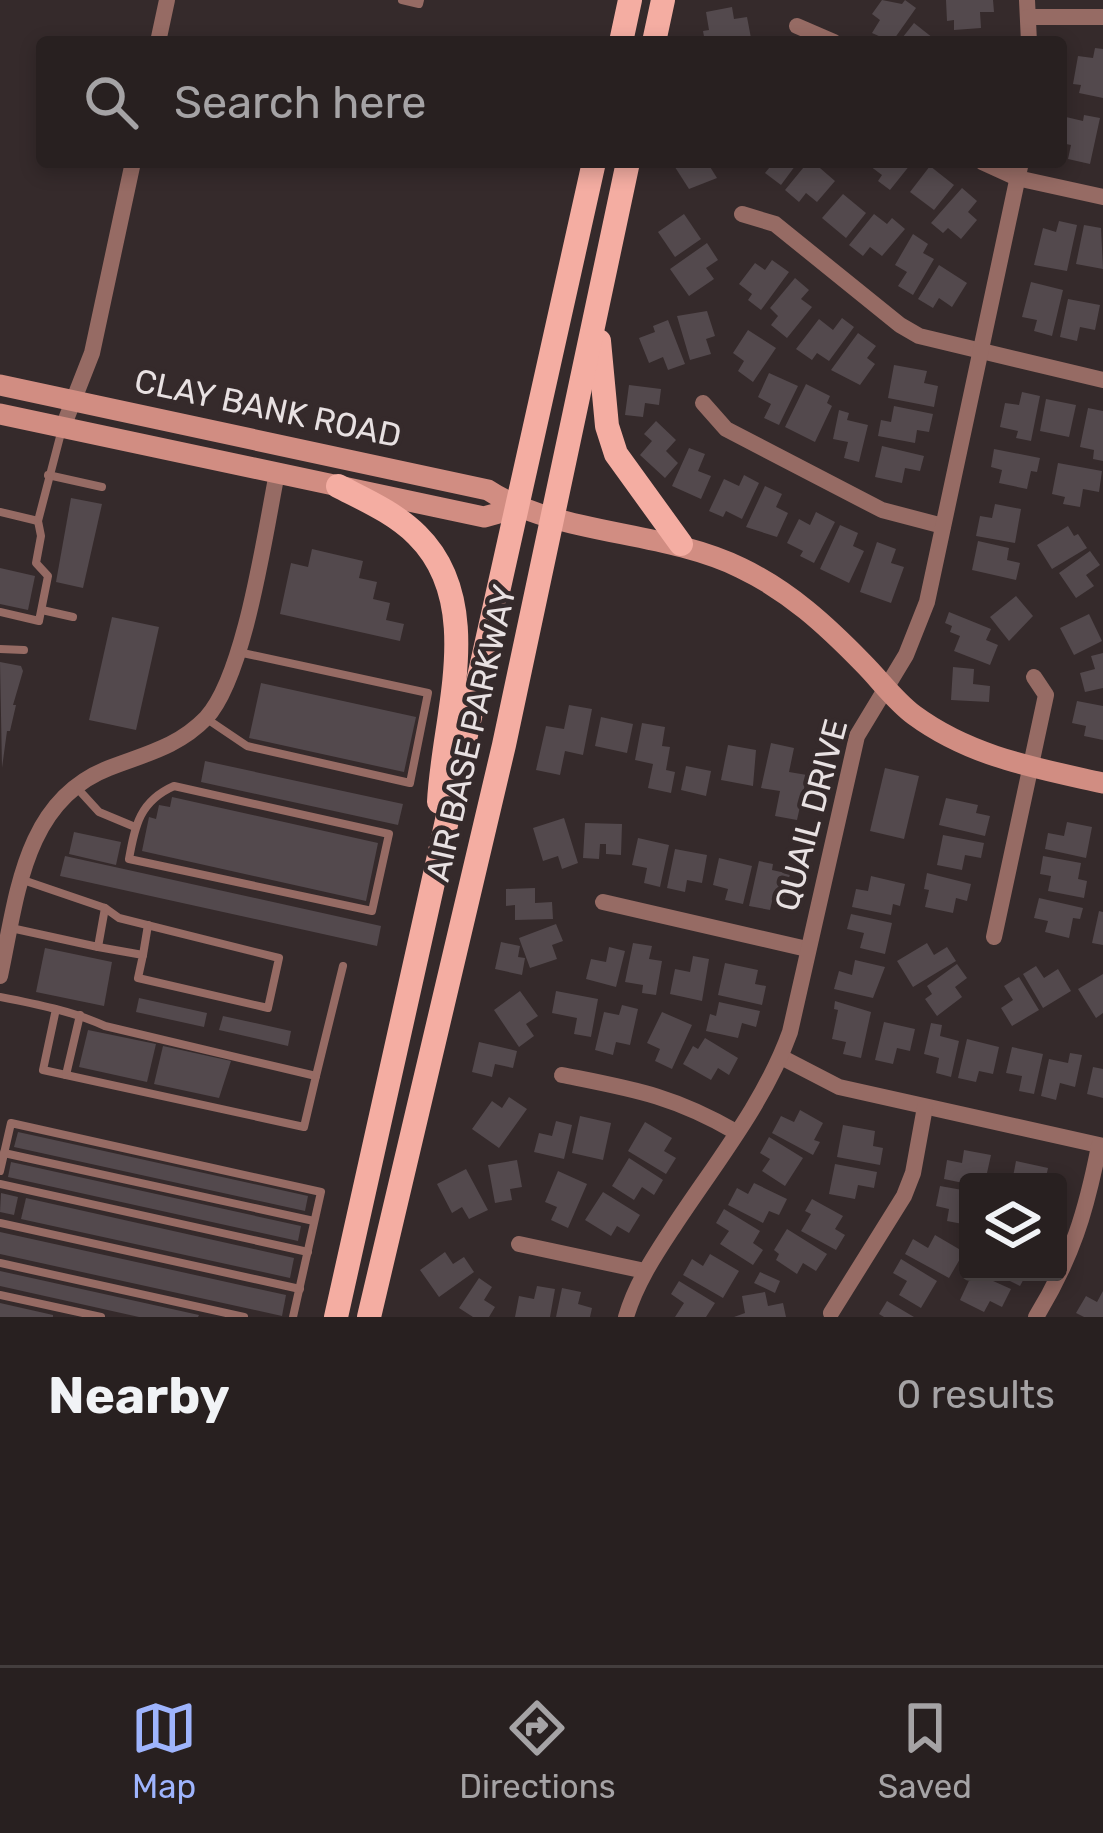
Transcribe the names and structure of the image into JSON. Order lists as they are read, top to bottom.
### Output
{
  "streets": {
    "main road": ["AIR BASE PARKWAY"],
    "street": ["CLAY BANK ROAD", "QUAIL DRIVE"]
  },
  "crossings": [
    ["CLAY BANK ROAD", "AIR BASE PARKWAY"],
    ["CLAY BANK ROAD", "QUAIL DRIVE"]
  ],
  "page": {
    "search": "Search here",
    "heading": ["Nearby", "0 results"],
    "nav": ["Map", "Directions", "Saved"]
  }
}
